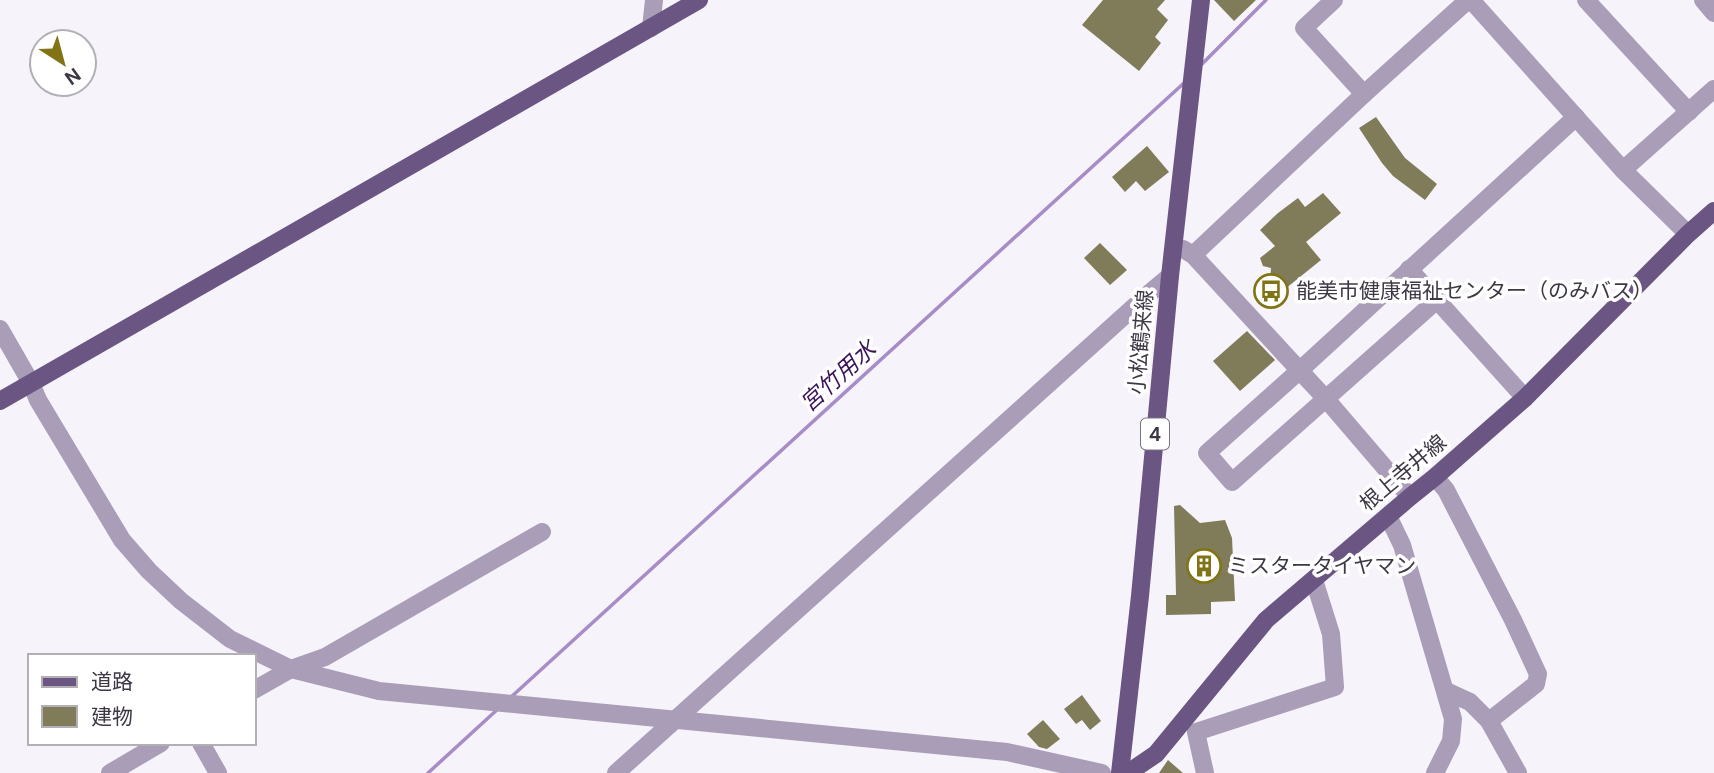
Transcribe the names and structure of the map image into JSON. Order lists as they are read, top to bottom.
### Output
{
  "streets": {
    "main road": ["小松鶴来線", "4", "根上寺井線"]
  },
  "water": ["宮竹用水"],
  "places": {
    "bus stop": ["能美市健康福祉センター（のみバス）"],
    "building": ["ミスタータイヤマン"]
  },
  "legend": ["道路", "建物"],
  "north": "bottom right"
}
